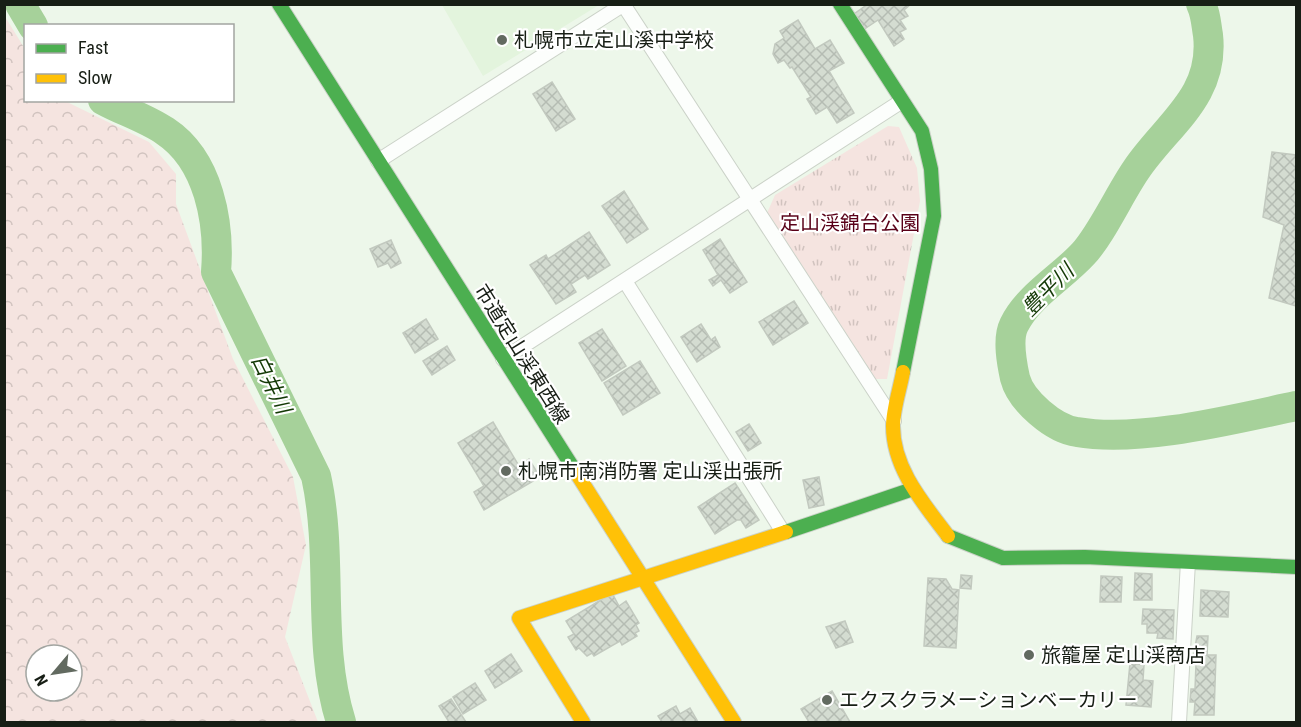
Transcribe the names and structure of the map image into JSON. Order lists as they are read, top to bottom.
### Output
{
  "streets": {
    "street": ["市道定山渓東西線"]
  },
  "water": ["豊平川", "白井川"],
  "parks": ["定山渓錦台公園"],
  "places": [
    "札幌市立定山溪中学校",
    "札幌市南消防署 定山渓出張所",
    "旅籠屋 定山渓商店",
    "エクスクラメーションベーカリー"
  ],
  "legend": ["Fast", "Slow"],
  "north": "bottom left"
}
